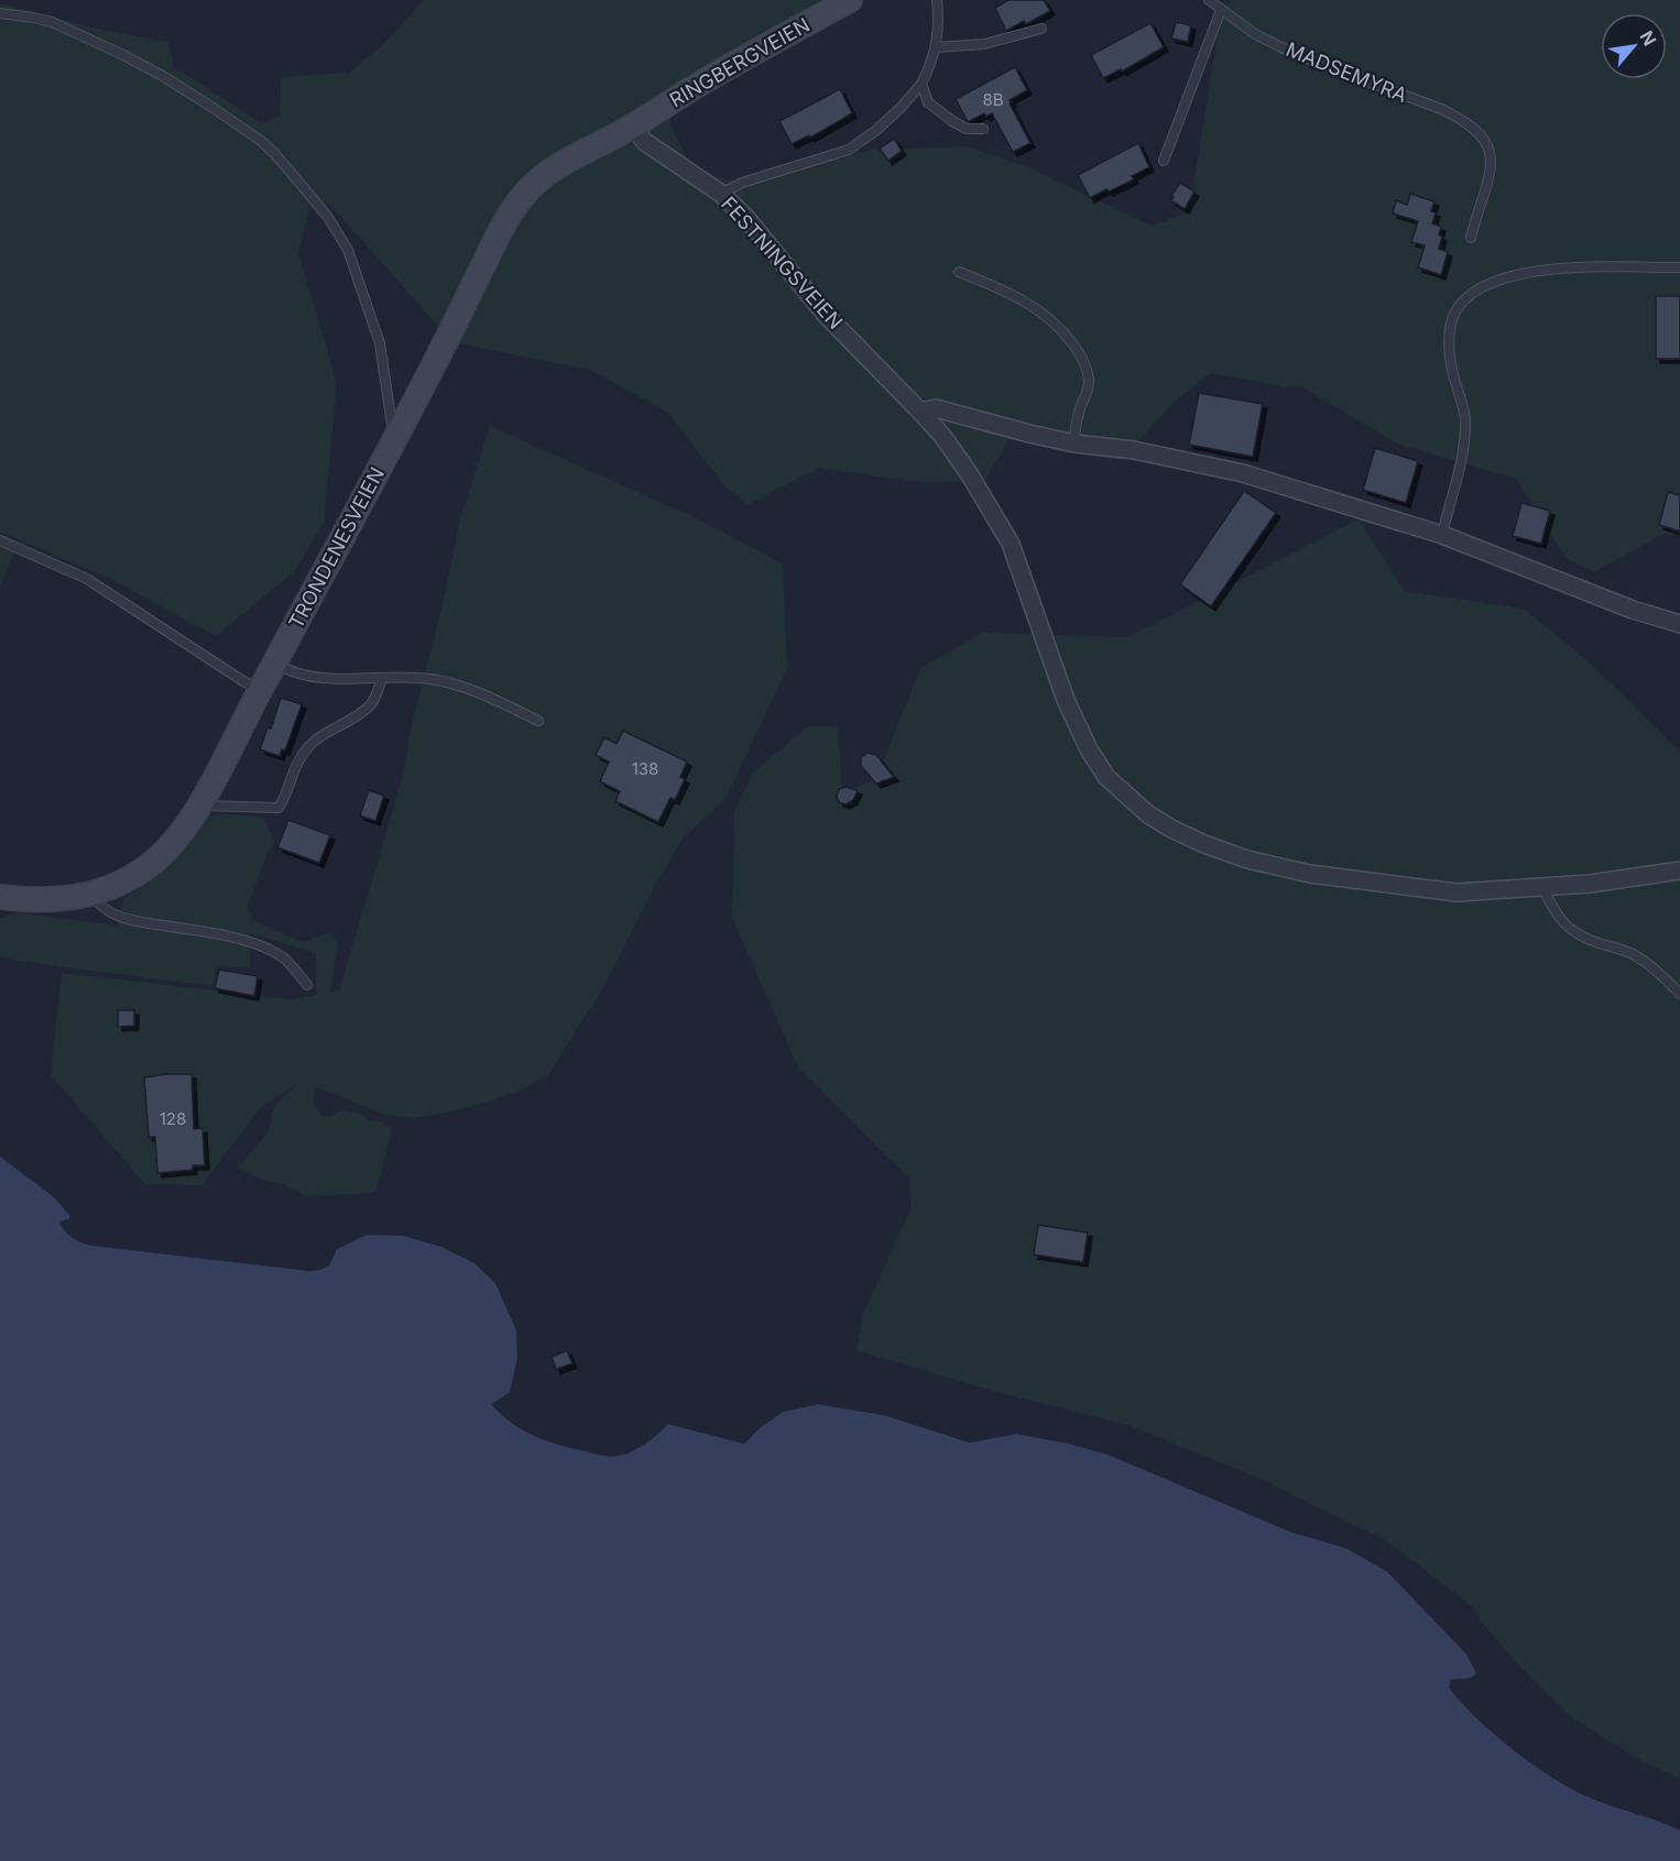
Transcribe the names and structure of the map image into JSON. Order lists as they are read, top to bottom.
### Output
{
  "streets": {
    "main road": ["RINGBERGVEIEN", "TRONDENESVEIEN"],
    "street": ["FESTNINGSVEIEN"],
    "lane": ["MADSEMYRA"]
  },
  "crossings": [
    ["RINGBERGVEIEN", "FESTNINGSVEIEN"],
    ["RINGBERGVEIEN", "TRONDENESVEIEN"],
    ["FESTNINGSVEIEN", "TRONDENESVEIEN"]
  ],
  "house_numbers": ["8B", "138", "128"],
  "north": "top right"
}
